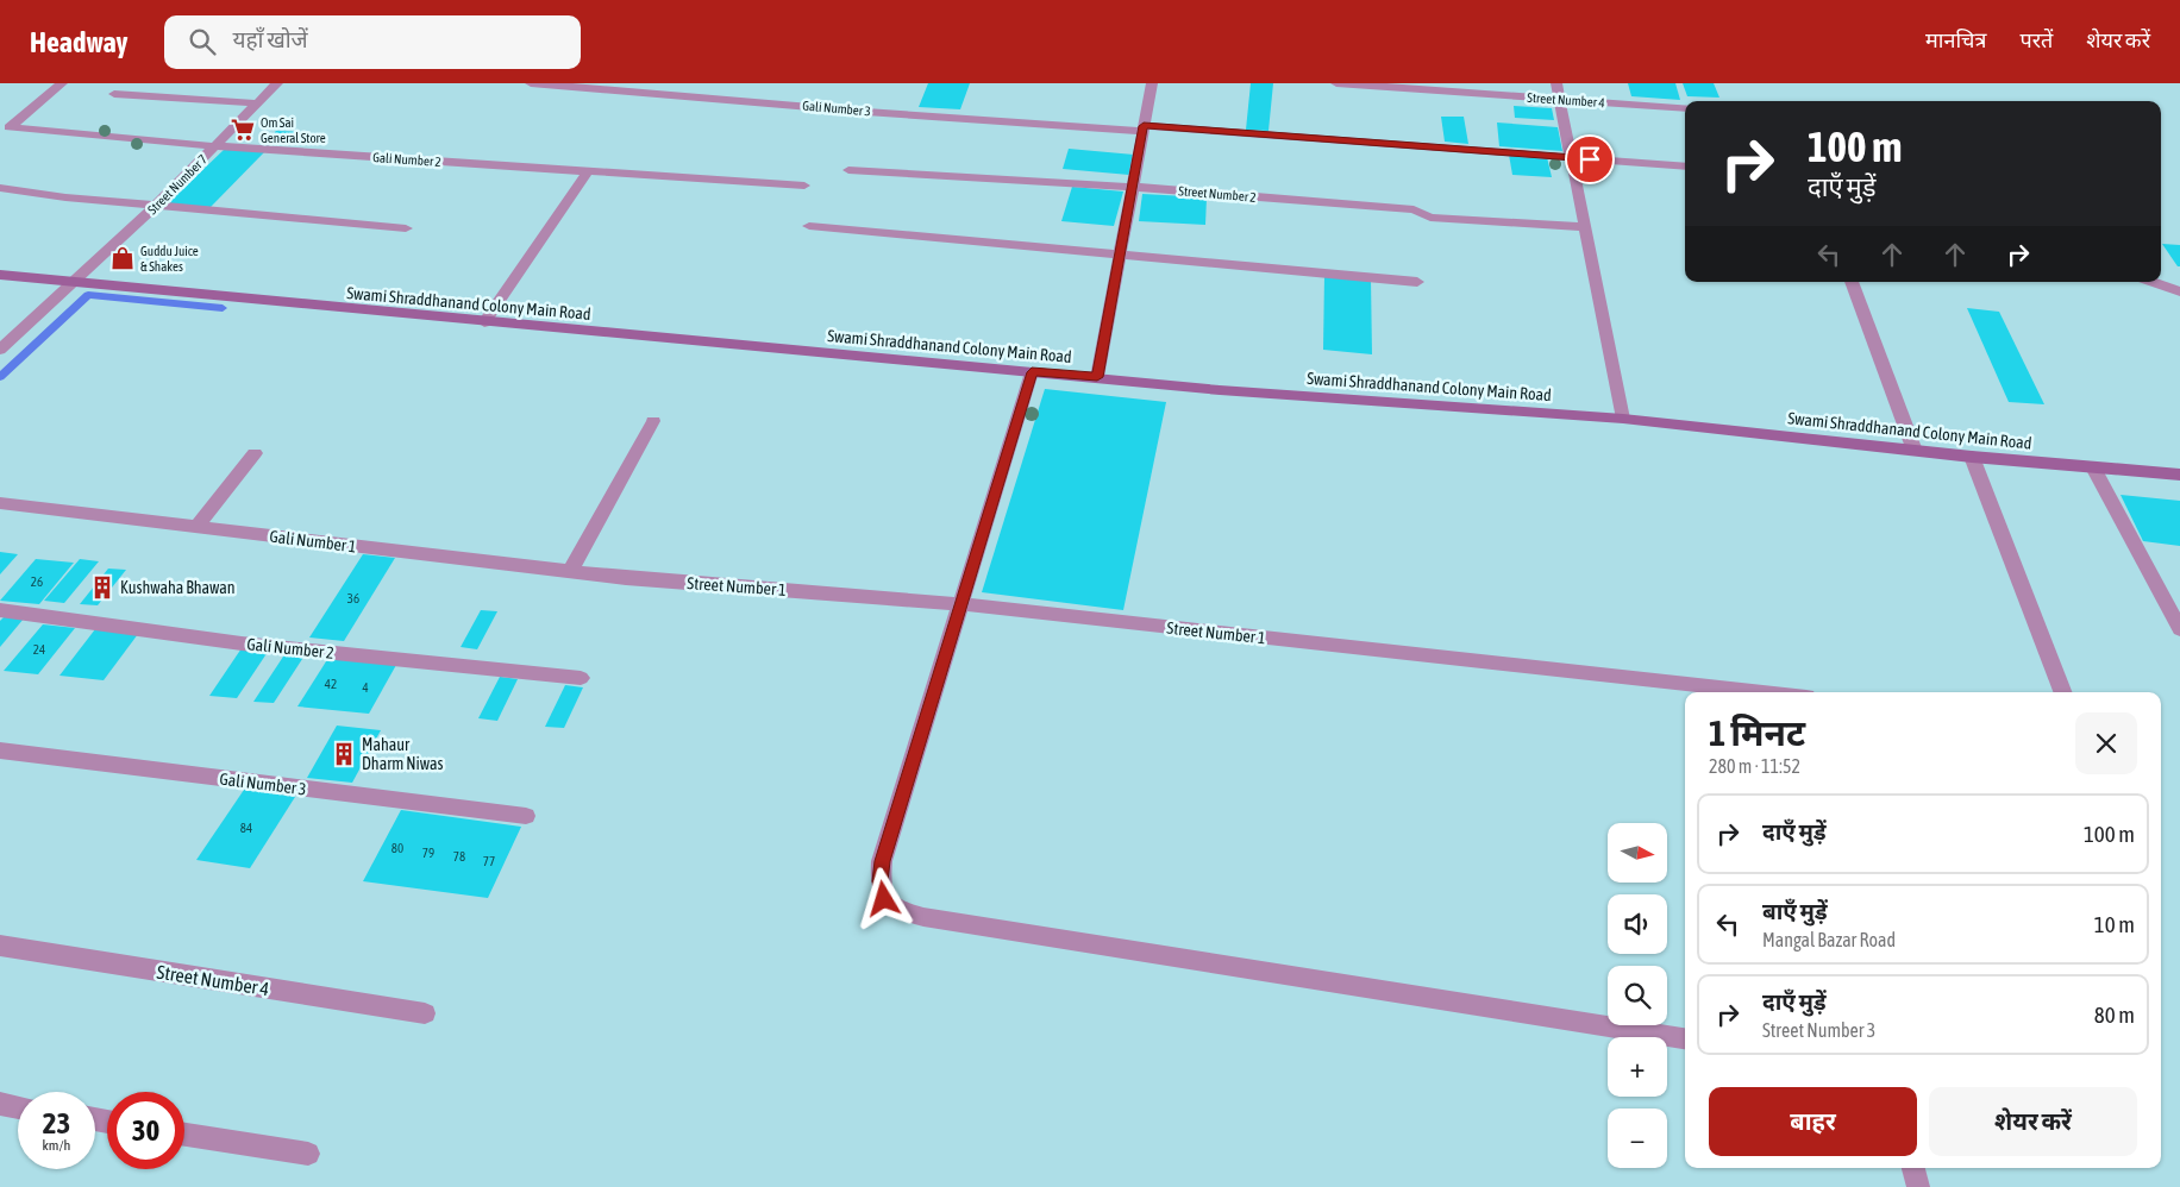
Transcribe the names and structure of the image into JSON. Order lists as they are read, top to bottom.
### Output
{
  "streets": {
    "street": [
      "Street Number 4",
      "Gali Number 3",
      "Gali Number 2",
      "Street Number 7",
      "Street Number 2",
      "Swami Shraddhanand Colony Main Road",
      "Gali Number 1",
      "Street Number 1"
    ]
  },
  "crossings": [
    ["Gali Number 2", "Street Number 7"],
    ["Street Number 7", "Swami Shraddhanand Colony Main Road"],
    ["Gali Number 1", "Street Number 1"]
  ],
  "places": {
    "supermarket": ["Om Sai General Store"],
    "shop": ["Guddu Juice & Shakes"],
    "building": ["Kushwaha Bhawan", "Mahaur Dharm Niwas"]
  },
  "house_numbers": [
    "26",
    "36",
    "24",
    "42",
    "4",
    "84",
    "80",
    "79",
    "78",
    "77"
  ],
  "north": "right",
  "page": {
    "header": "Headway",
    "search": "यहाँ खोजें",
    "nav": ["मानचित्र", "परतें", "शेयर करें"],
    "turn": ["100 m", "दाएँ मुड़ें"],
    "heading": ["1 मिनट", "280 m · 11:52"],
    "list": [
      {
        "name": "दाएँ मुड़ें",
        "value": "100 m"
      },
      {
        "name": "बाएँ मुड़ें",
        "note": "Mangal Bazar Road",
        "value": "10 m"
      },
      {
        "name": "दाएँ मुड़ें",
        "note": "Street Number 3",
        "value": "80 m"
      }
    ],
    "map_buttons": ["+", "−"],
    "buttons": ["बाहर", "शेयर करें"],
    "speed": "23 km/h",
    "limit": "30"
  }
}
